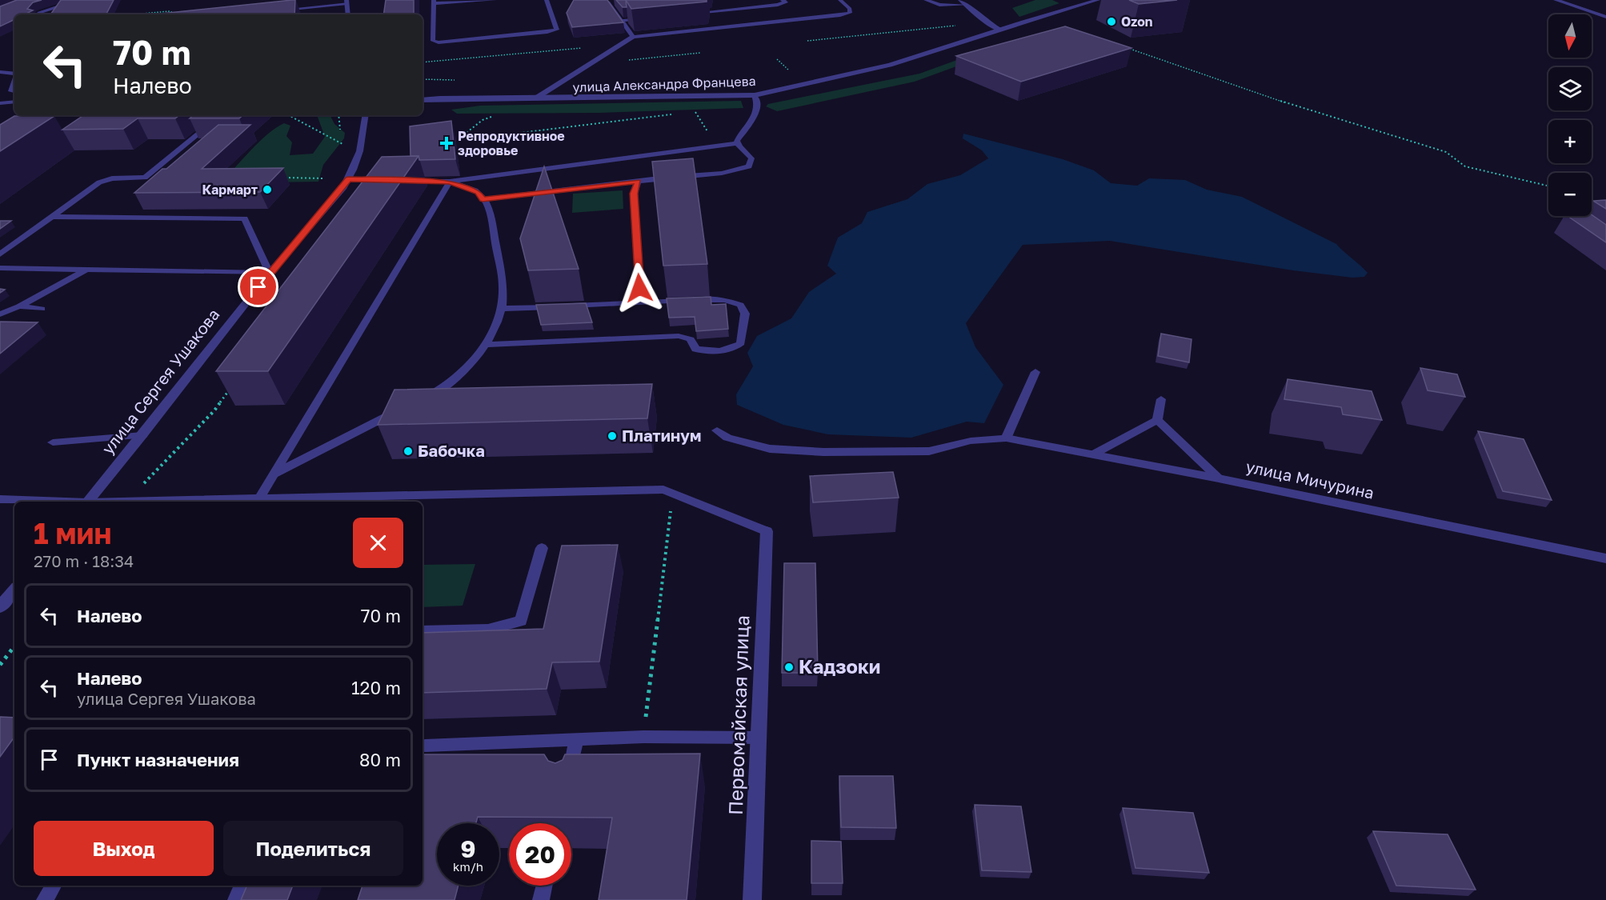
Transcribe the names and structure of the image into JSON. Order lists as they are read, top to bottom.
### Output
{
  "streets": {
    "street": [
      "улица Александра Францева",
      "улица Сергея Ушакова",
      "улица Мичурина",
      "Первомайская улица"
    ]
  },
  "places": {
    "other": [
      "Ozon",
      "Кармарт",
      "Платинум",
      "Бабочка",
      "Кадзоки"
    ],
    "health": ["Репродуктивное здоровье"]
  },
  "north": "bottom",
  "page": {
    "map_buttons": ["+", "−"],
    "turn": ["70 m", "Налево"],
    "heading": ["1 мин", "270 m · 18:34"],
    "list": [
      {
        "name": "Налево",
        "value": "70 m"
      },
      {
        "name": "Налево",
        "note": "улица Сергея Ушакова",
        "value": "120 m"
      },
      {
        "name": "Пункт назначения",
        "value": "80 m"
      }
    ],
    "buttons": ["Выход", "Поделиться"],
    "speed": "9 km/h",
    "limit": "20"
  }
}
